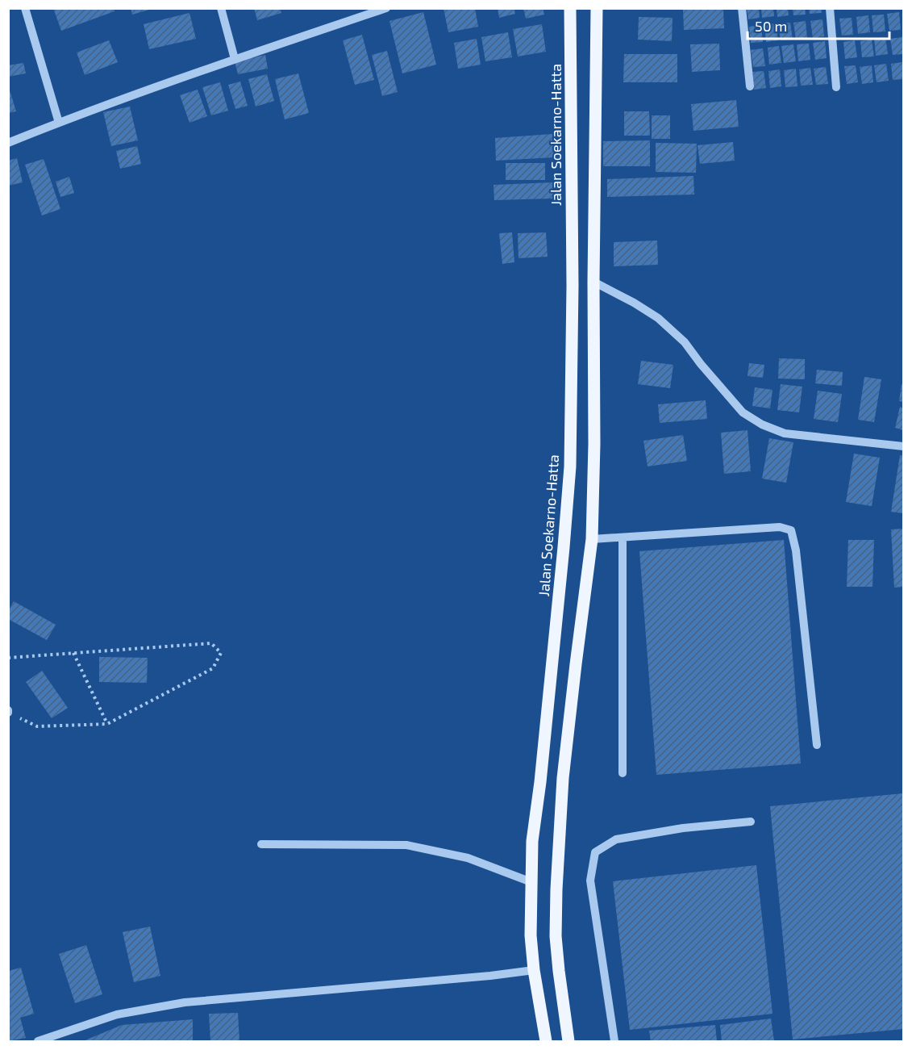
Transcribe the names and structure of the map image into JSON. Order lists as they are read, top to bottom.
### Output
{
  "streets": {
    "main road": ["Jalan Soekarno-Hatta"]
  },
  "scale_bar": "50 m"
}
